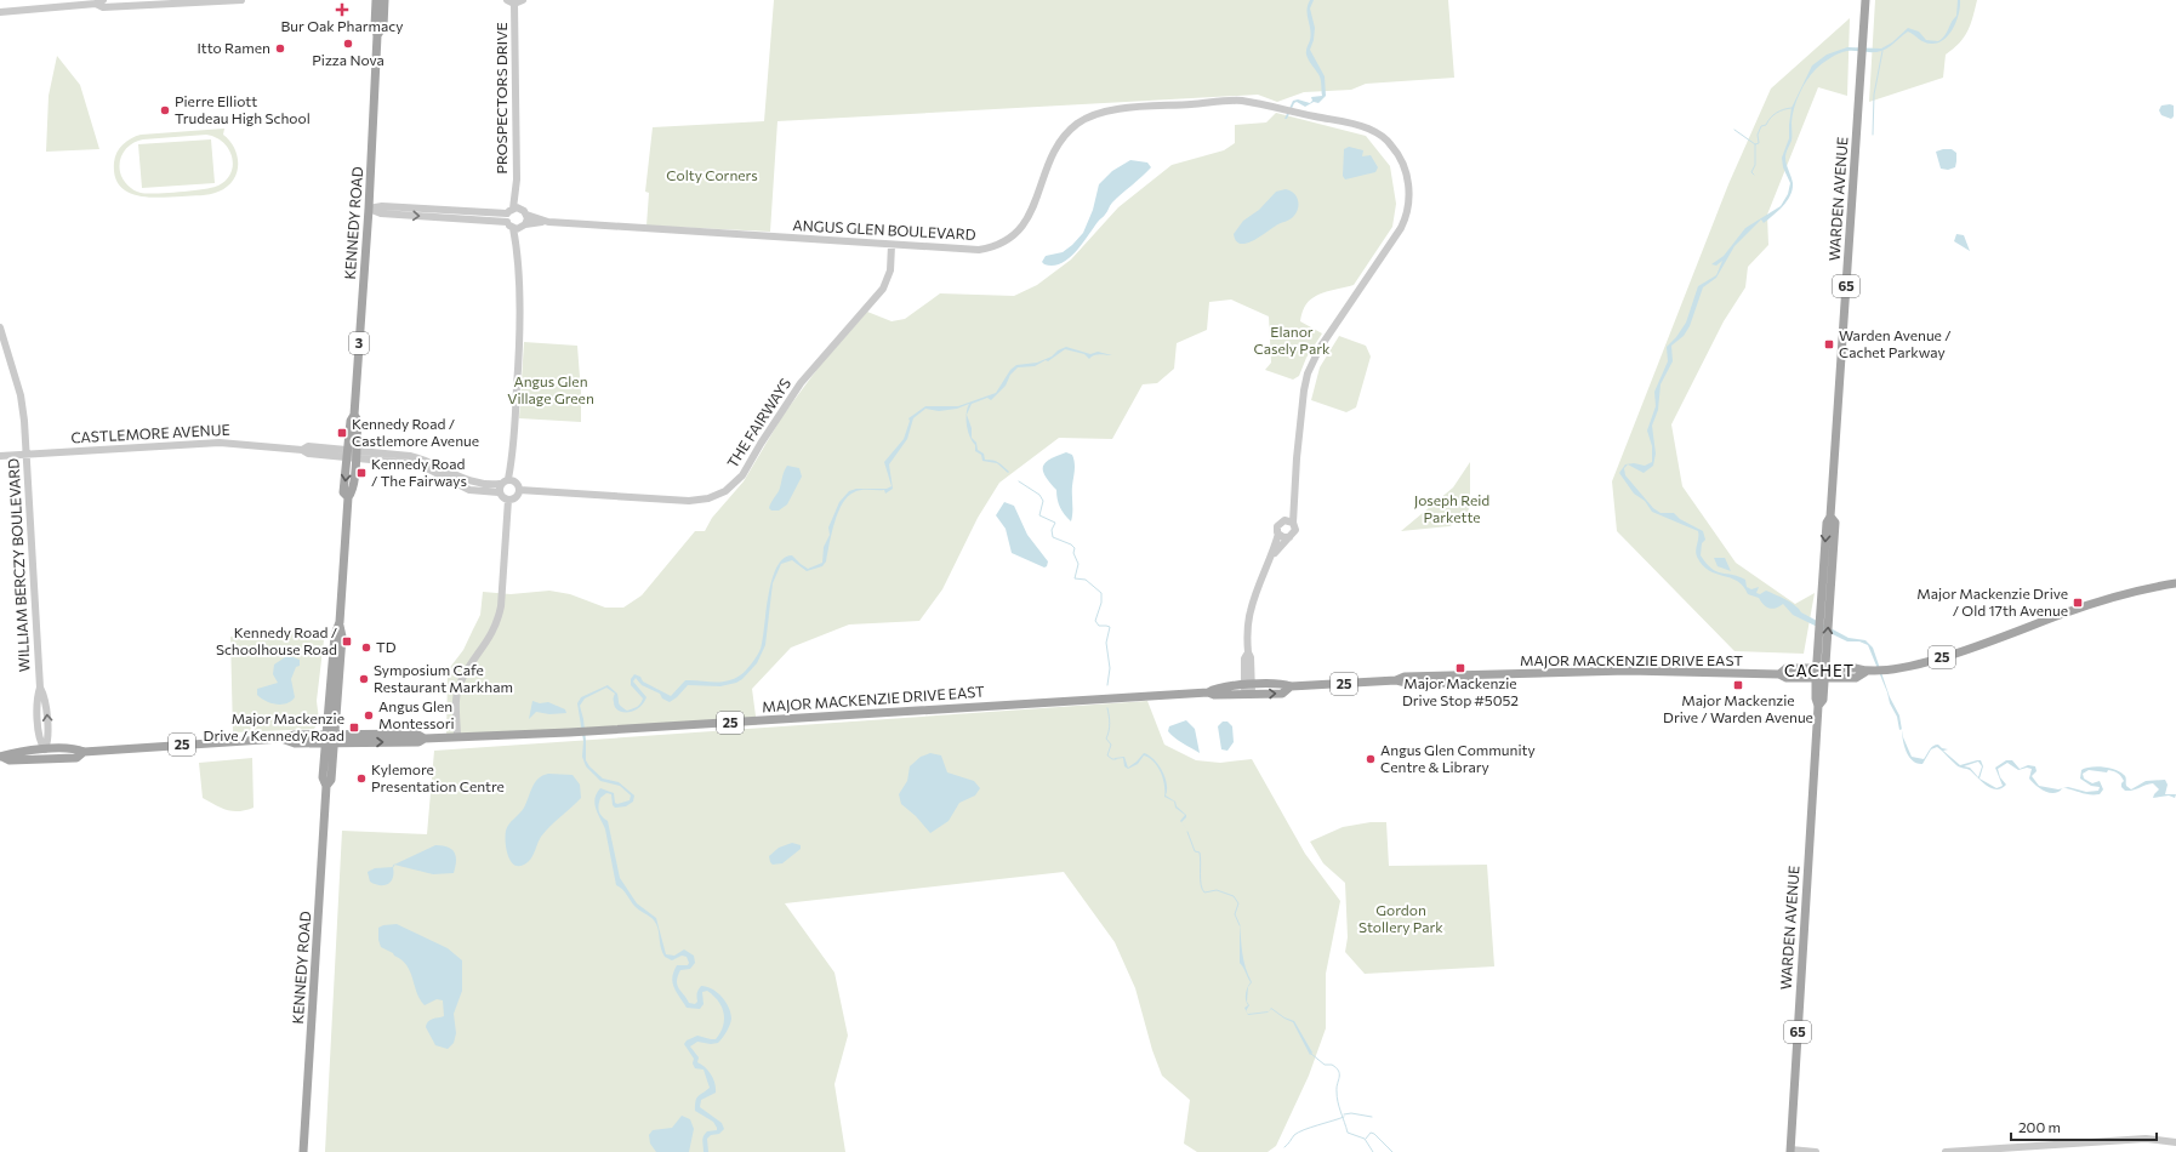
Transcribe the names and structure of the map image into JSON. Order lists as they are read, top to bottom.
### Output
{
  "streets": {
    "main road": [
      "WARDEN AVENUE",
      "KENNEDY ROAD",
      "65",
      "3",
      "25",
      "MAJOR MACKENZIE DRIVE EAST"
    ],
    "street": [
      "PROSPECTORS DRIVE",
      "ANGUS GLEN BOULEVARD",
      "THE FAIRWAYS",
      "CASTLEMORE AVENUE",
      "WILLIAM BERCZY BOULEVARD"
    ]
  },
  "crossings": [
    ["PROSPECTORS DRIVE", "ANGUS GLEN BOULEVARD"],
    ["WARDEN AVENUE", "MAJOR MACKENZIE DRIVE EAST"],
    ["KENNEDY ROAD", "ANGUS GLEN BOULEVARD"],
    ["KENNEDY ROAD", "CASTLEMORE AVENUE"],
    ["KENNEDY ROAD", "MAJOR MACKENZIE DRIVE EAST"],
    ["ANGUS GLEN BOULEVARD", "THE FAIRWAYS"],
    ["CASTLEMORE AVENUE", "WILLIAM BERCZY BOULEVARD"],
    ["WILLIAM BERCZY BOULEVARD", "MAJOR MACKENZIE DRIVE EAST"]
  ],
  "districts": ["CACHET"],
  "parks": [
    "Colty Corners",
    "Elanor Casely Park",
    "Angus Glen Village Green",
    "Joseph Reid Parkette",
    "Gordon Stollery Park"
  ],
  "places": {
    "health": ["Bur Oak Pharmacy"],
    "other": [
      "Pizza Nova",
      "Itto Ramen",
      "Pierre Elliott Trudeau High School",
      "TD",
      "Symposium Cafe Restaurant Markham",
      "Angus Glen Montessori",
      "Angus Glen Community Centre & Library",
      "Kylemore Presentation Centre"
    ],
    "transit": [
      "Warden Avenue / Cachet Parkway",
      "Kennedy Road / Castlemore Avenue",
      "Kennedy Road / The Fairways",
      "Major Mackenzie Drive / Old 17th Avenue",
      "Kennedy Road / Schoolhouse Road",
      "Major Mackenzie Drive Stop #5052",
      "Major Mackenzie Drive / Warden Avenue",
      "Major Mackenzie Drive / Kennedy Road"
    ]
  },
  "scale_bar": "200 m"
}
